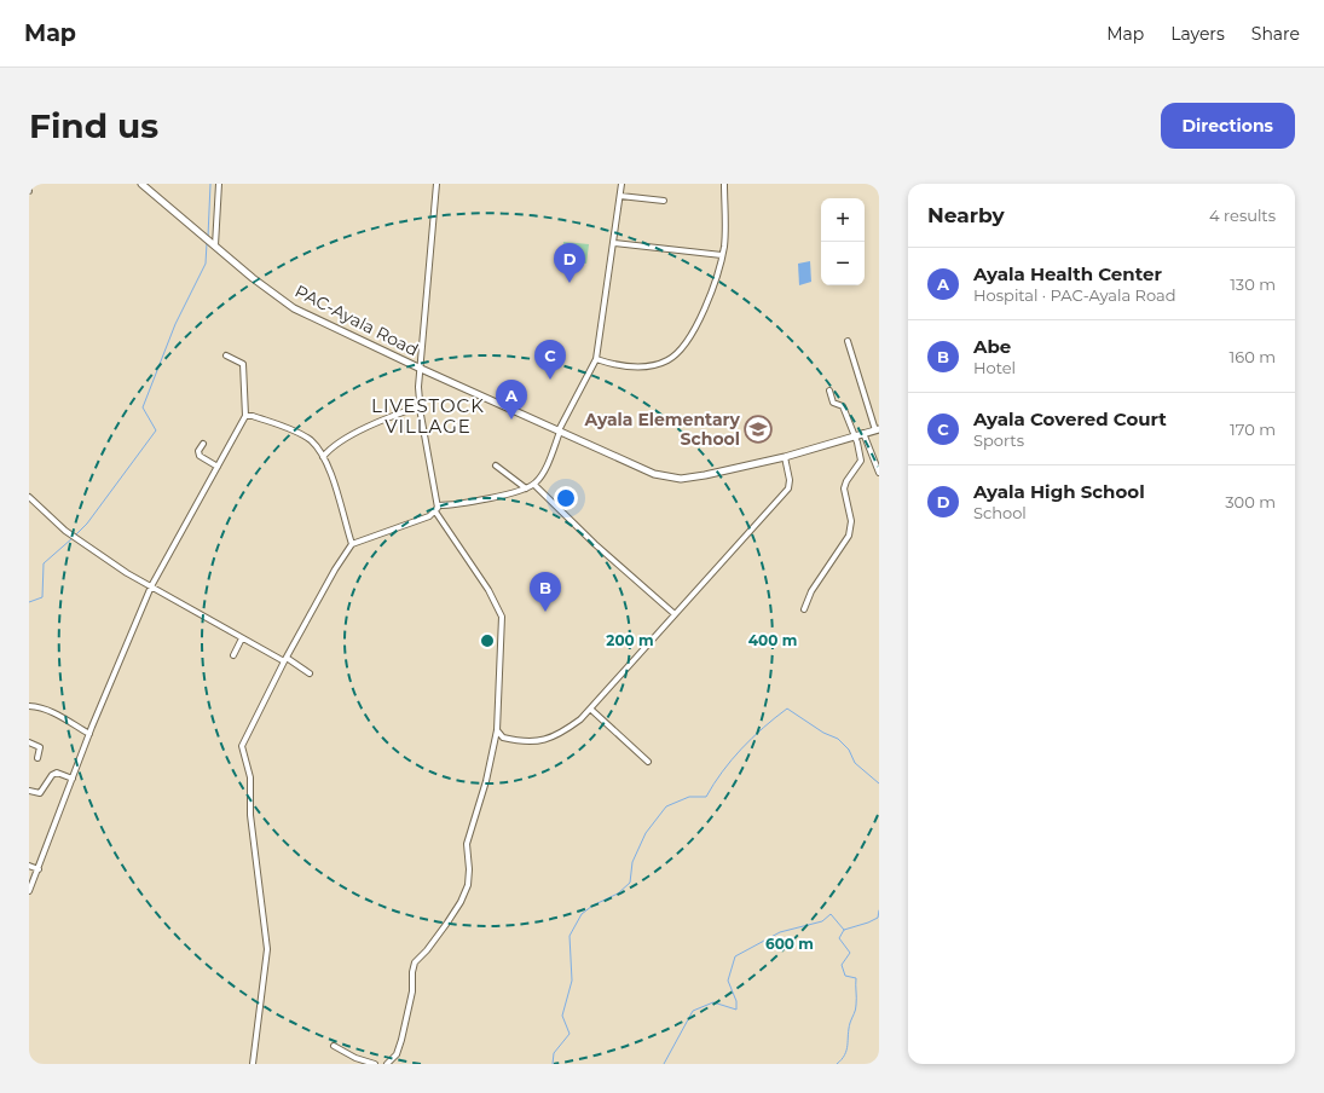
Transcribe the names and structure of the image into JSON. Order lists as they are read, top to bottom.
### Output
{
  "streets": {
    "street": ["PAC-Ayala Road"]
  },
  "districts": ["LIVESTOCK VILLAGE"],
  "places": {
    "school or university": ["Ayala Elementary School"]
  },
  "page": {
    "header": "Map",
    "nav": ["Map", "Layers", "Share"],
    "buttons": "Directions",
    "title": "Find us",
    "heading": ["Nearby", "4 results"],
    "map_buttons": ["+", "−"],
    "pins": [
      "D",
      "C",
      "A",
      "B"
    ],
    "list": [
      {
        "mark": "A",
        "name": "Ayala Health Center",
        "note": "Hospital · PAC-Ayala Road",
        "value": "130 m"
      },
      {
        "mark": "B",
        "name": "Abe",
        "note": "Hotel",
        "value": "160 m"
      },
      {
        "mark": "C",
        "name": "Ayala Covered Court",
        "note": "Sports",
        "value": "170 m"
      },
      {
        "mark": "D",
        "name": "Ayala High School",
        "note": "School",
        "value": "300 m"
      }
    ]
  },
  "rings": ["200 m", "400 m", "600 m"]
}
